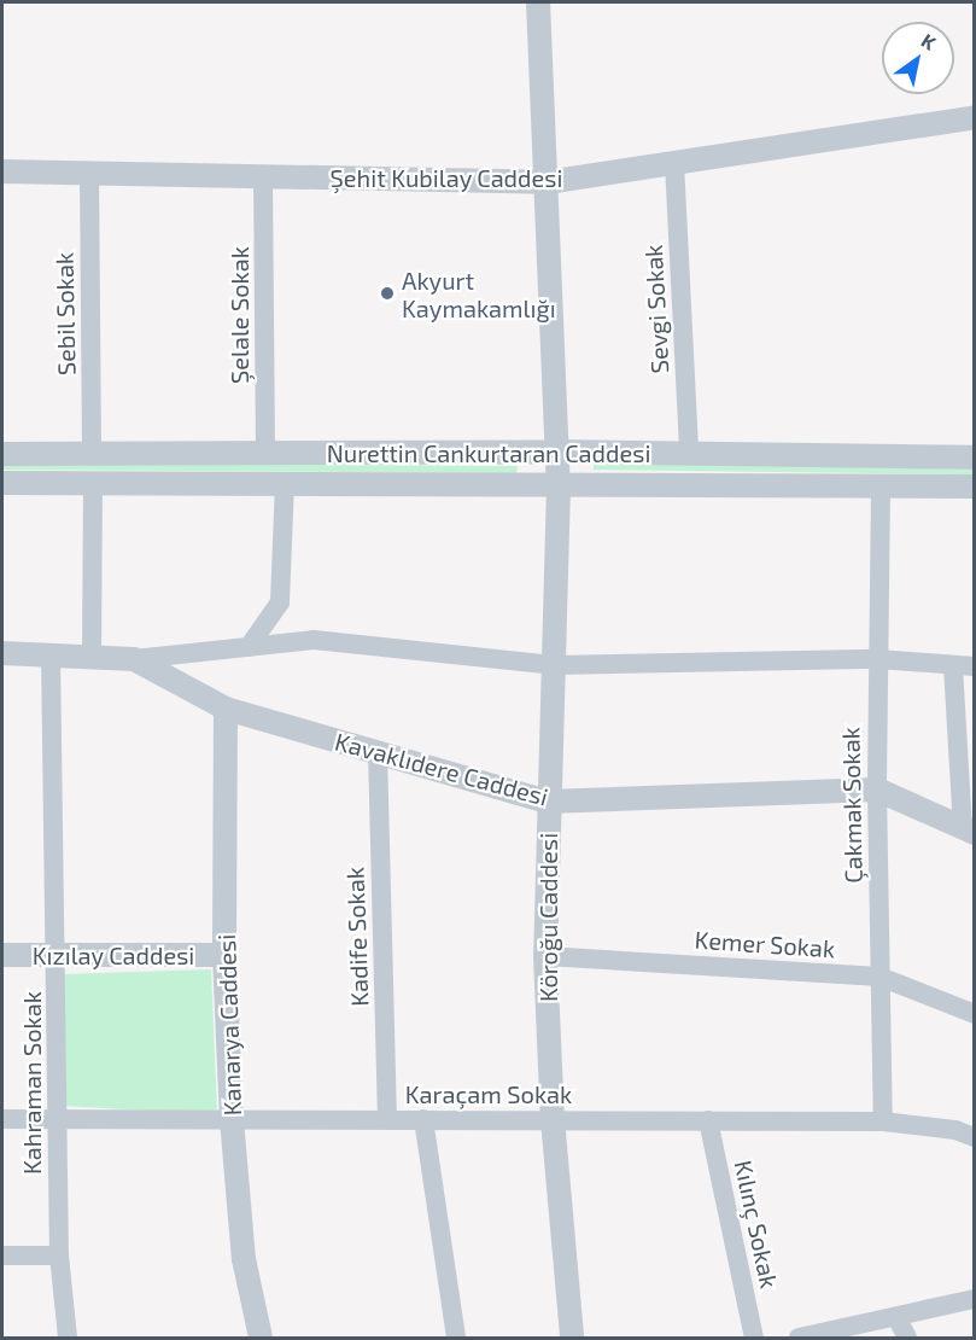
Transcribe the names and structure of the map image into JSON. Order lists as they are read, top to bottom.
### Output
{
  "streets": {
    "street": [
      "Şehit Kubilay Caddesi",
      "Sevgi Sokak",
      "Sebil Sokak",
      "Şelale Sokak",
      "Nurettin Cankurtaran Caddesi",
      "Kavaklıdere Caddesi",
      "Çakmak Sokak",
      "Köroğu Caddesi",
      "Kadife Sokak",
      "Kemer Sokak",
      "Kızılay Caddesi",
      "Kanarya Caddesi",
      "Kahraman Sokak",
      "Karaçam Sokak",
      "Kılınç Sokak"
    ]
  },
  "crossings": [
    ["Şehit Kubilay Caddesi", "Sevgi Sokak"],
    ["Şehit Kubilay Caddesi", "Sebil Sokak"],
    ["Şehit Kubilay Caddesi", "Şelale Sokak"],
    ["Şehit Kubilay Caddesi", "Köroğu Caddesi"],
    ["Sevgi Sokak", "Nurettin Cankurtaran Caddesi"],
    ["Sebil Sokak", "Nurettin Cankurtaran Caddesi"],
    ["Şelale Sokak", "Nurettin Cankurtaran Caddesi"],
    ["Nurettin Cankurtaran Caddesi", "Çakmak Sokak"],
    ["Nurettin Cankurtaran Caddesi", "Köroğu Caddesi"],
    ["Kavaklıdere Caddesi", "Çakmak Sokak"],
    ["Kavaklıdere Caddesi", "Köroğu Caddesi"],
    ["Kavaklıdere Caddesi", "Kadife Sokak"],
    ["Kavaklıdere Caddesi", "Kanarya Caddesi"],
    ["Kavaklıdere Caddesi", "Kahraman Sokak"],
    ["Çakmak Sokak", "Kemer Sokak"],
    ["Çakmak Sokak", "Karaçam Sokak"],
    ["Köroğu Caddesi", "Kemer Sokak"],
    ["Köroğu Caddesi", "Karaçam Sokak"],
    ["Kadife Sokak", "Karaçam Sokak"],
    ["Kızılay Caddesi", "Kanarya Caddesi"],
    ["Kızılay Caddesi", "Kahraman Sokak"],
    ["Kanarya Caddesi", "Karaçam Sokak"],
    ["Kahraman Sokak", "Karaçam Sokak"],
    ["Karaçam Sokak", "Kılınç Sokak"]
  ],
  "places": ["Akyurt Kaymakamlığı"],
  "north": "top right"
}
